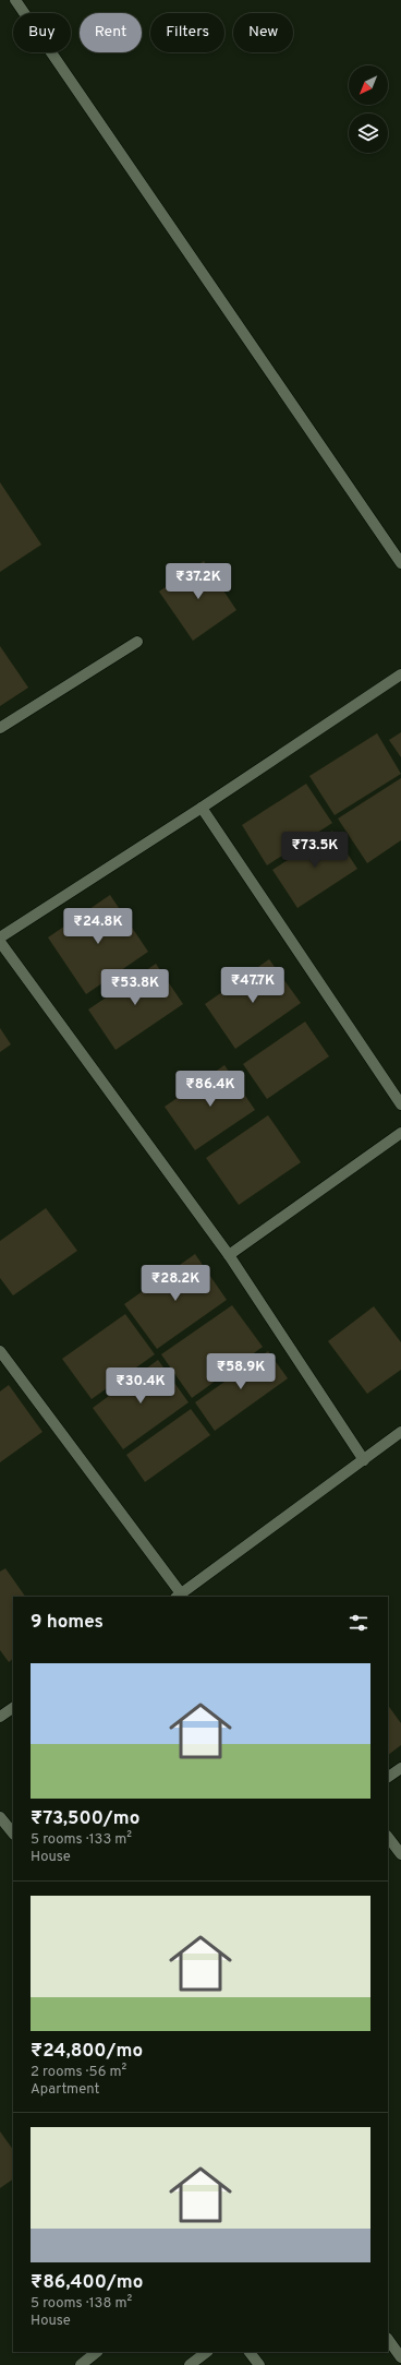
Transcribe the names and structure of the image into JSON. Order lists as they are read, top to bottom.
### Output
{
  "north": "bottom left",
  "page": {
    "chip": [
      "Buy",
      "Rent",
      "Filters",
      "New"
    ],
    "price": [
      "₹37.2K",
      "₹73.5K",
      "₹24.8K",
      "₹47.7K",
      "₹53.8K",
      "₹86.4K",
      "₹28.2K",
      "₹58.9K",
      "₹30.4K"
    ],
    "heading": "9 homes",
    "list": [
      {
        "name": "₹73,500/mo",
        "note": "5 rooms · 133 m² · House"
      },
      {
        "name": "₹24,800/mo",
        "note": "2 rooms · 56 m² · Apartment"
      },
      {
        "name": "₹86,400/mo",
        "note": "5 rooms · 138 m² · House"
      }
    ]
  }
}
